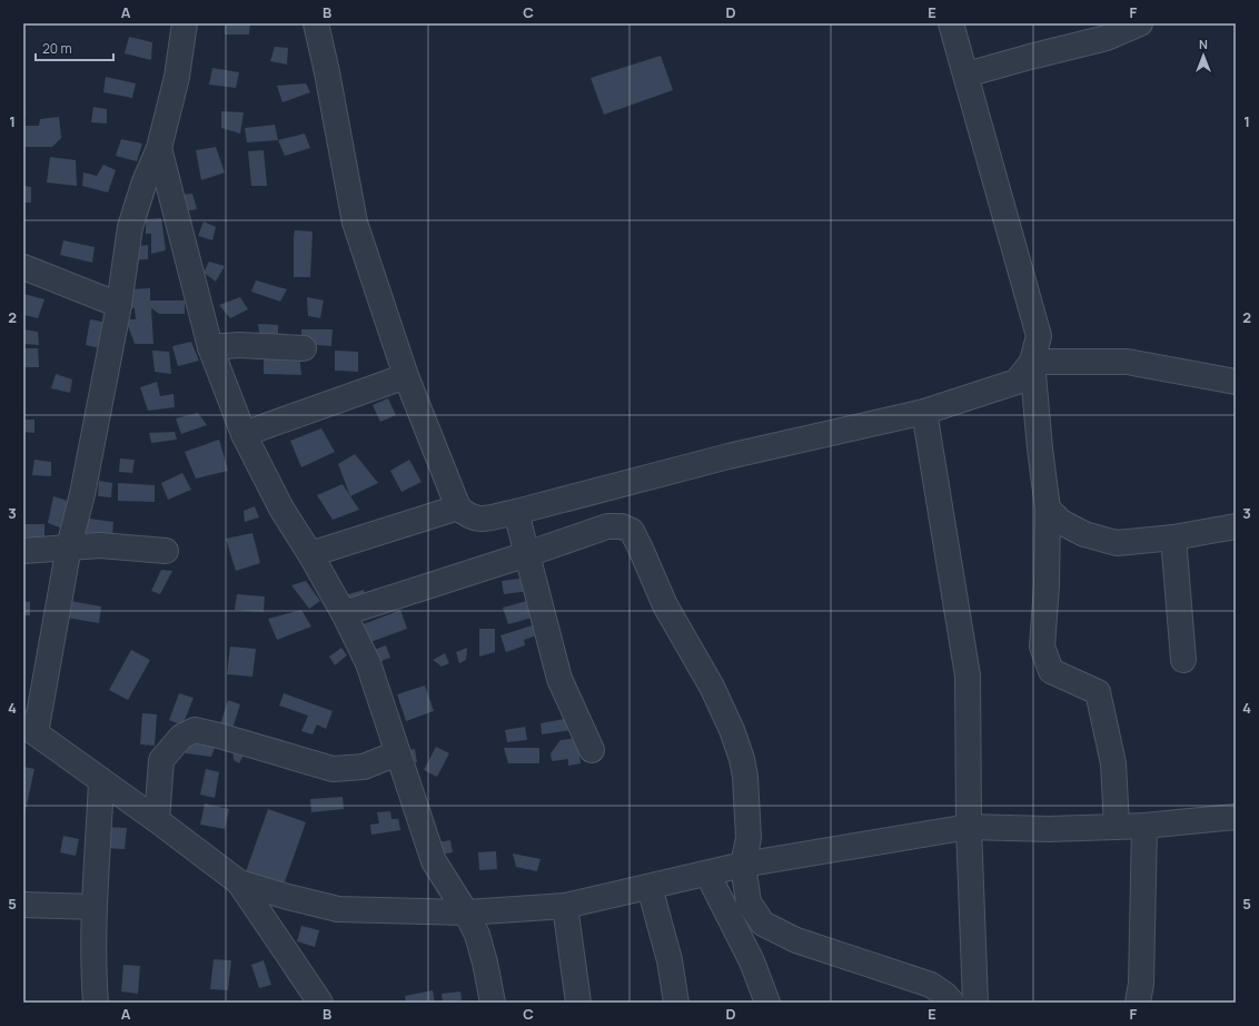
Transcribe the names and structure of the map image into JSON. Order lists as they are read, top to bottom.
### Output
{
  "scale_bar": "20 m",
  "north": "top",
  "grid": {
    "columns": [
      "A",
      "B",
      "C",
      "D",
      "E",
      "F"
    ],
    "rows": [
      "1",
      "2",
      "3",
      "4",
      "5"
    ]
  }
}
